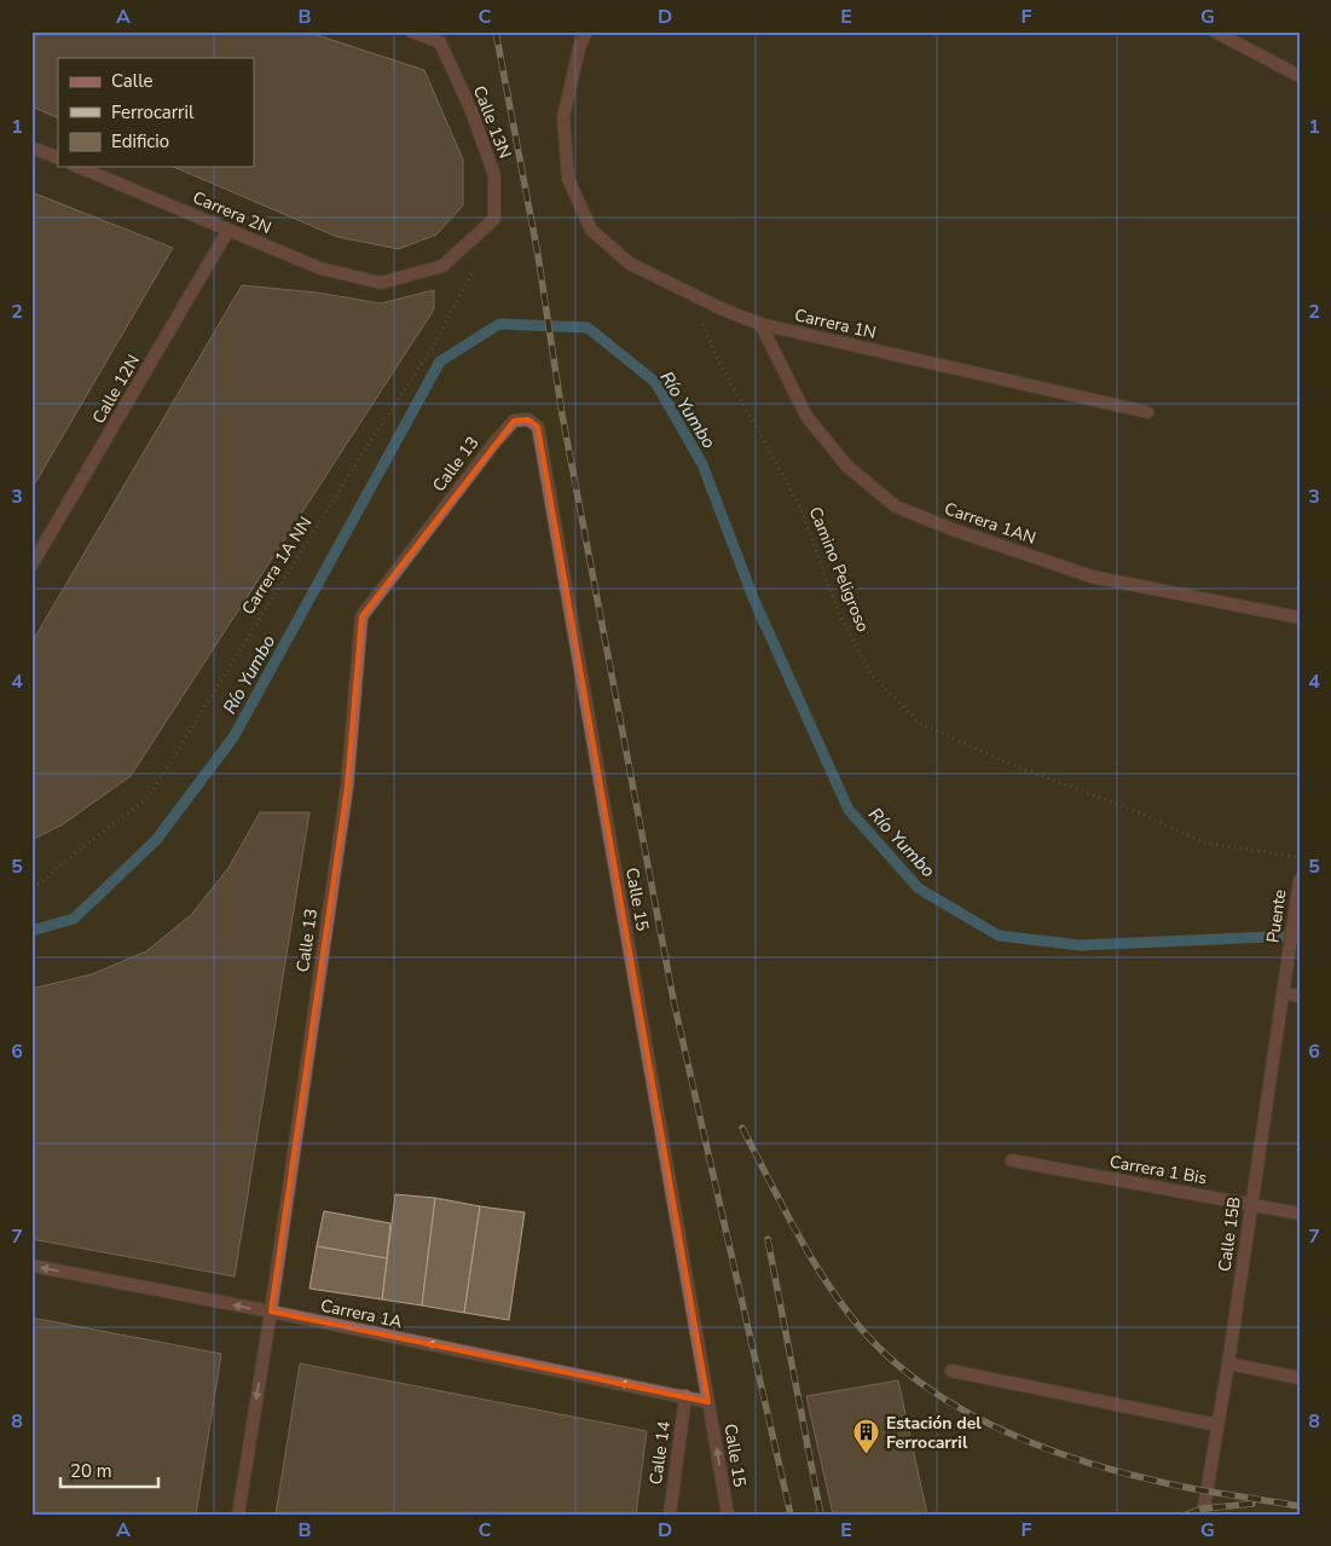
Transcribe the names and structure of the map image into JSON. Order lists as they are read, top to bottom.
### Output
{
  "streets": {
    "street": [
      "Calle 13N",
      "Carrera 2N",
      "Carrera 1N",
      "Calle 12N",
      "Calle 13",
      "Carrera 1AN",
      "Calle 15",
      "Puente",
      "Carrera 1 Bis",
      "Calle 15B",
      "Carrera 1A",
      "Calle 14"
    ],
    "path": ["Carrera 1A NN", "Camino Peligroso"]
  },
  "crossings": [
    ["Calle 13N", "Carrera 2N"],
    ["Carrera 2N", "Calle 12N"],
    ["Carrera 1N", "Carrera 1AN"],
    ["Calle 13", "Calle 15"],
    ["Calle 13", "Carrera 1A"],
    ["Puente", "Calle 15B"],
    ["Carrera 1 Bis", "Calle 15B"],
    ["Carrera 1A", "Calle 14"]
  ],
  "one_way": ["Carrera 1A"],
  "water": ["Río Yumbo"],
  "places": {
    "building": ["Estación del Ferrocarril"]
  },
  "legend": ["Calle", "Ferrocarril", "Edificio"],
  "scale_bar": "20 m",
  "grid": {
    "columns": [
      "A",
      "B",
      "C",
      "D",
      "E",
      "F",
      "G"
    ],
    "rows": [
      "1",
      "2",
      "3",
      "4",
      "5",
      "6",
      "7",
      "8"
    ]
  }
}
